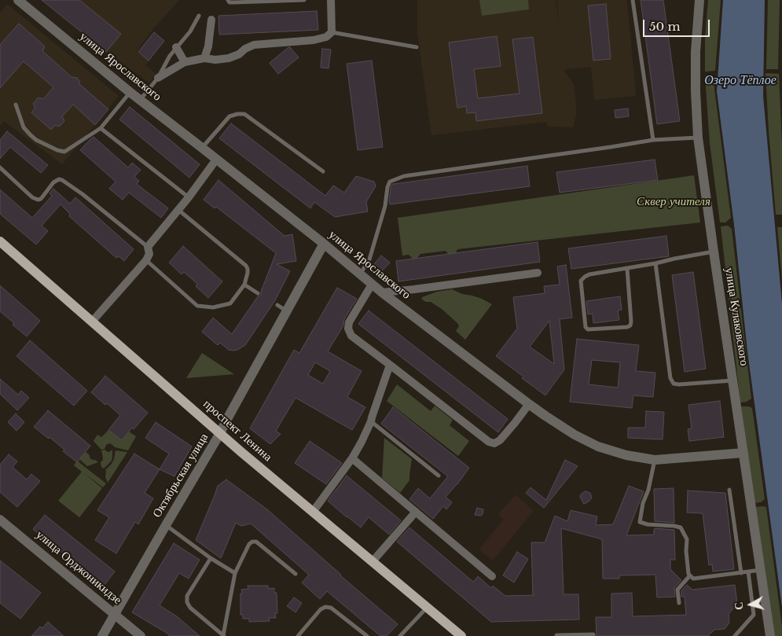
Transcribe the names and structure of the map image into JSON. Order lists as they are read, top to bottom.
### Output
{
  "streets": {
    "main road": ["проспект Ленина"],
    "street": [
      "улица Ярославского",
      "улица Кулаковского",
      "Октябрьская улица",
      "улица Орджоникидзе"
    ]
  },
  "crossings": [
    ["улица Ярославского", "улица Кулаковского"],
    ["улица Ярославского", "Октябрьская улица"],
    ["проспект Ленина", "Октябрьская улица"],
    ["Октябрьская улица", "улица Орджоникидзе"]
  ],
  "water": ["Озеро Тёплое"],
  "parks": ["Сквер учителя"],
  "scale_bar": "50 m",
  "north": "left"
}
